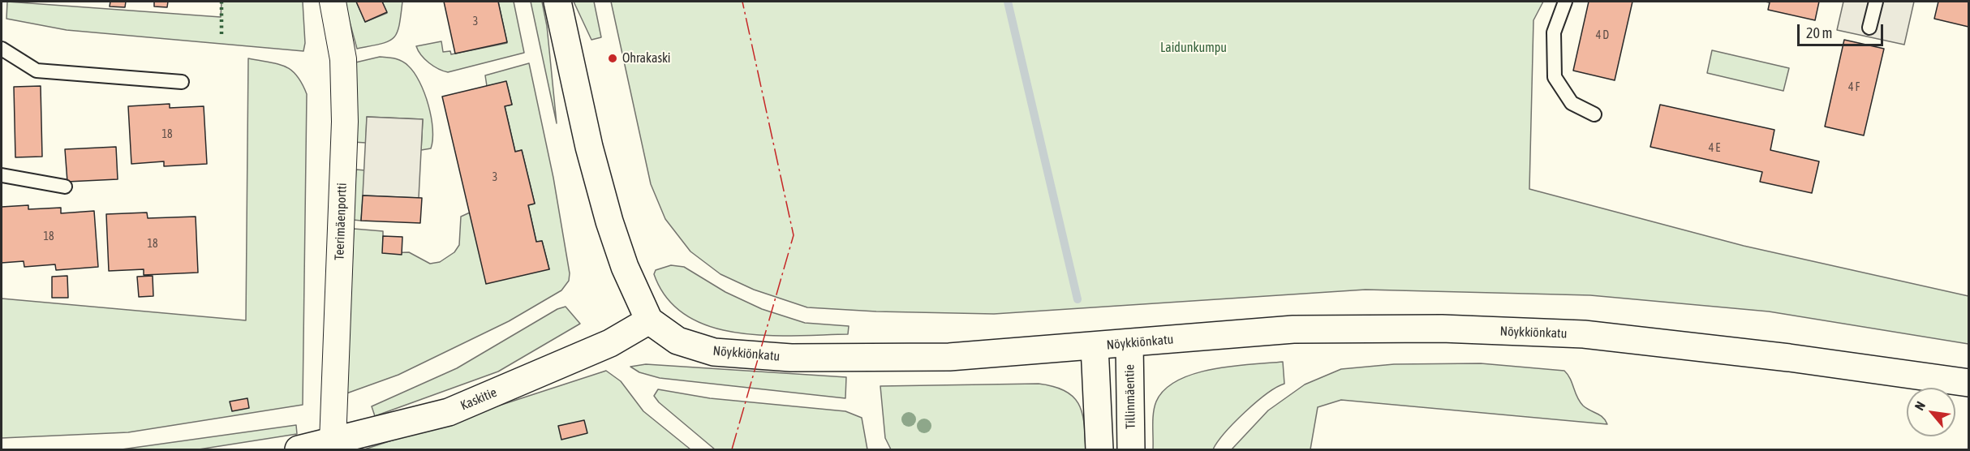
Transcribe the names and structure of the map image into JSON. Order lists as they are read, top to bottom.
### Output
{
  "streets": {
    "main road": ["Nöykkiönkatu", "Tillinmäentie", "Kaskitie"],
    "street": ["Teerimäenportti"]
  },
  "crossings": [
    ["Teerimäenportti", "Kaskitie"],
    ["Nöykkiönkatu", "Tillinmäentie"],
    ["Nöykkiönkatu", "Kaskitie"]
  ],
  "parks": ["Laidunkumpu"],
  "places": ["Ohrakaski"],
  "house_numbers": [
    "3",
    "4 D",
    "4 F",
    "18",
    "4 E",
    "3",
    "18",
    "18"
  ],
  "scale_bar": "20 m",
  "north": "top left"
}
